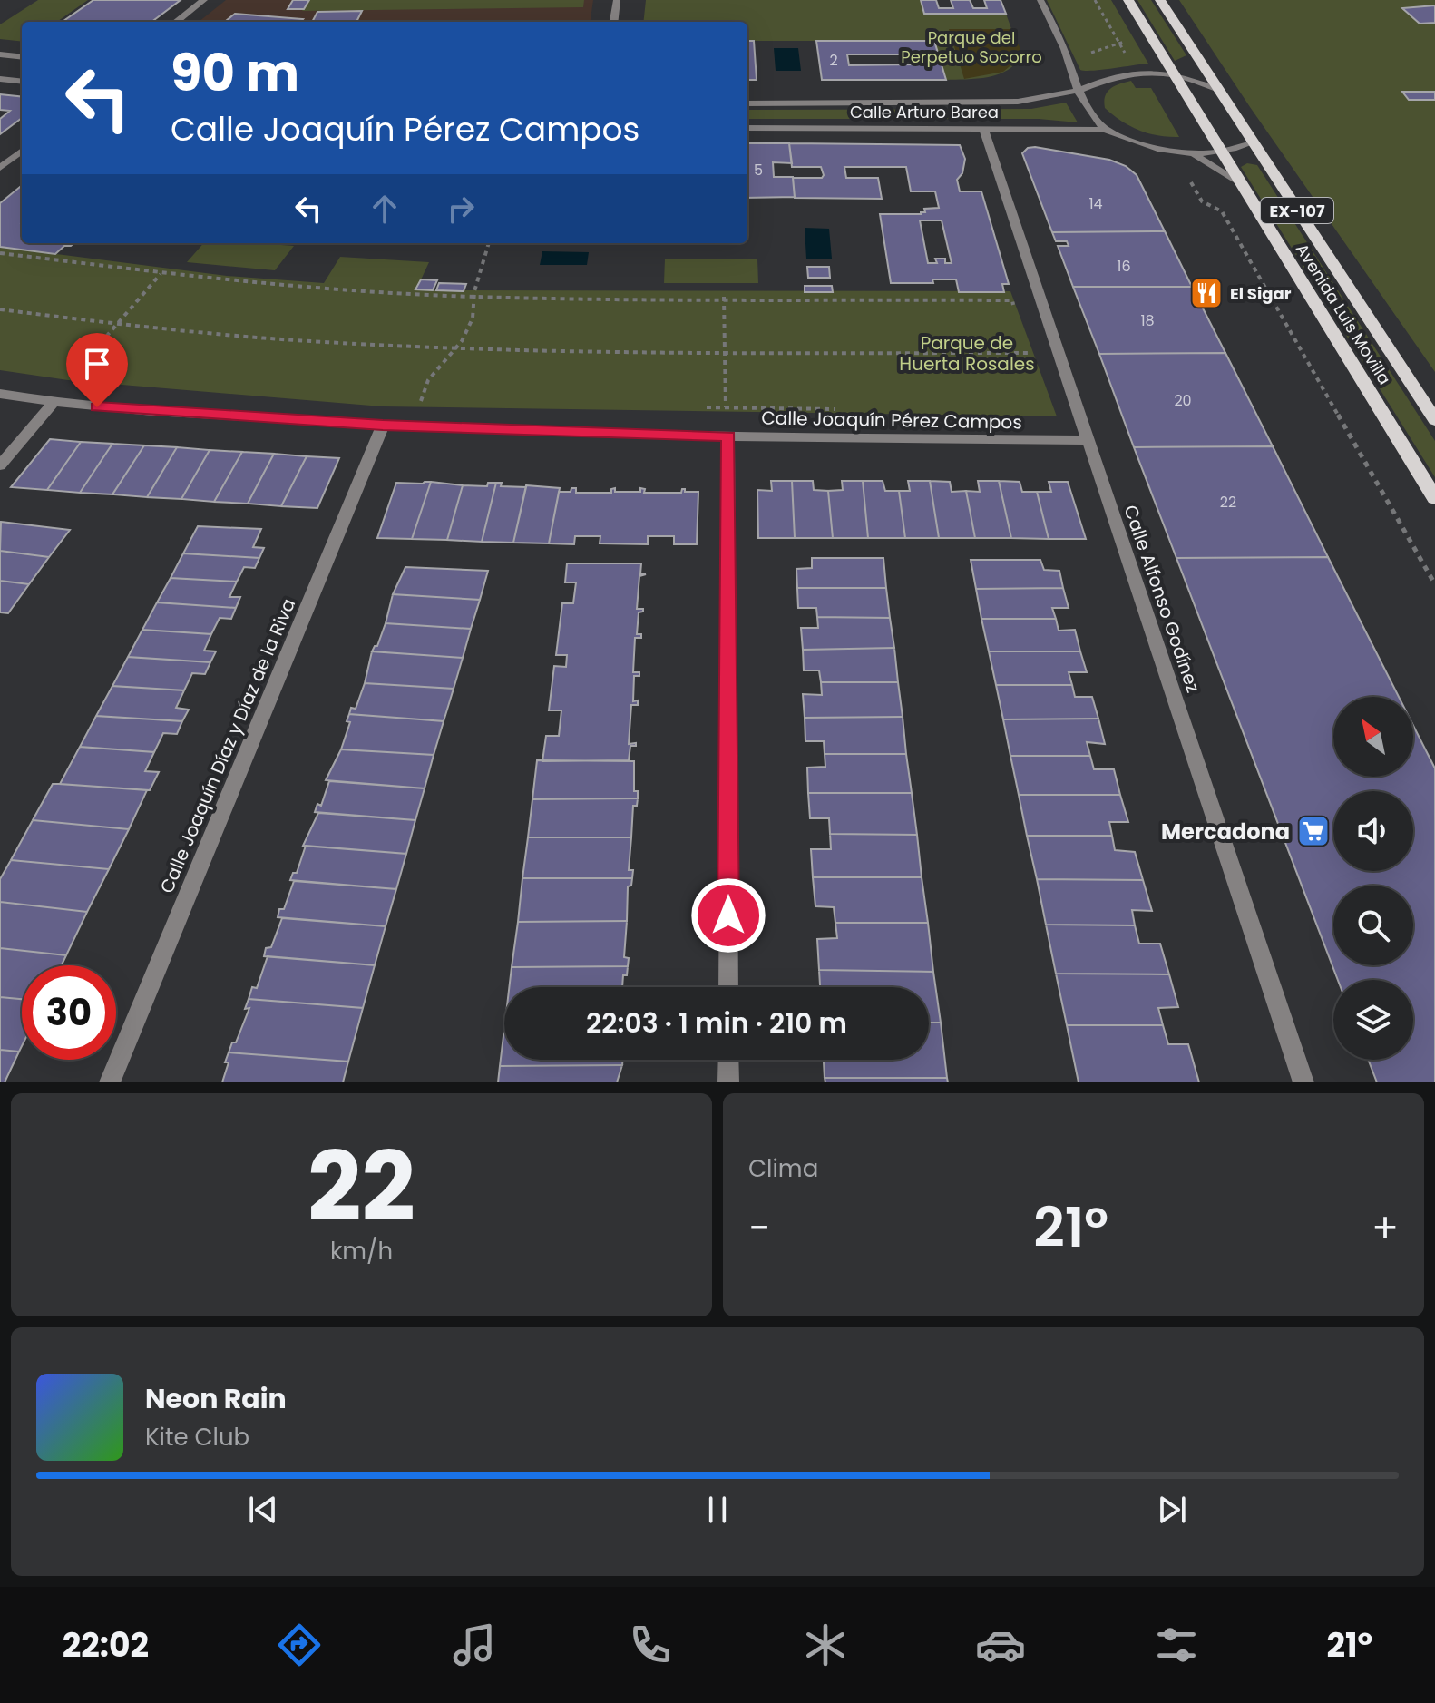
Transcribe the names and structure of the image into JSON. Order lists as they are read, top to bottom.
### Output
{
  "streets": {
    "main road": ["EX-107", "Avenida Luis Movilla"],
    "street": [
      "Calle Arturo Barea",
      "Calle Joaquín Pérez Campos",
      "Calle Alfonso Godínez",
      "Calle Joaquín Díaz y Díaz de la Riva"
    ]
  },
  "crossings": [
    ["Calle Arturo Barea", "Avenida Luis Movilla"],
    ["Calle Arturo Barea", "Calle Alfonso Godínez"],
    ["Calle Joaquín Pérez Campos", "Calle Alfonso Godínez"],
    ["Calle Joaquín Pérez Campos", "Calle Joaquín Díaz y Díaz de la Riva"]
  ],
  "parks": ["Parque del Perpetuo Socorro", "Parque de Huerta Rosales"],
  "places": {
    "restaurant": ["El Sigar"],
    "supermarket": ["Mercadona"]
  },
  "house_numbers": [
    "2",
    "5",
    "14",
    "16",
    "18",
    "20",
    "22"
  ],
  "north": "top left",
  "page": {
    "turn": ["90 m", "Calle Joaquín Pérez Campos"],
    "limit": "30",
    "trip": "22:03 · 1 min · 210 m",
    "tile": [
      ["22", "km/h"],
      "Clima"
    ],
    "heat": ["−", "21°", "+"],
    "song": ["Neon Rain", "Kite Club"],
    "tabs": ["22:02", "21°"]
  }
}
